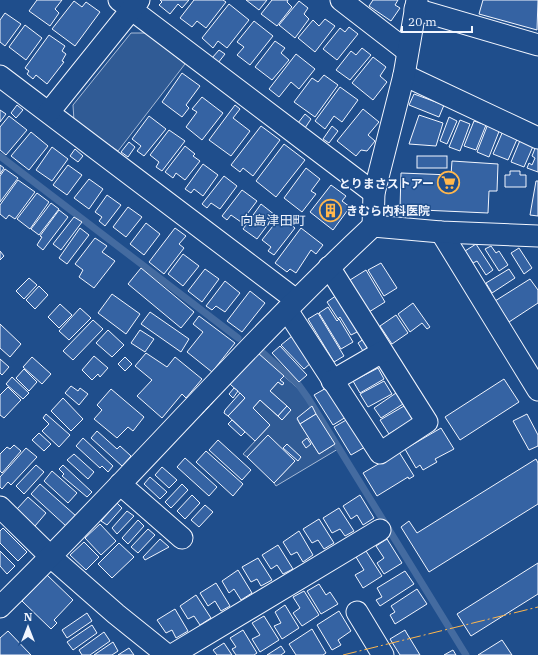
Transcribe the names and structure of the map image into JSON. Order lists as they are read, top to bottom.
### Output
{
  "districts": ["向島津田町"],
  "places": {
    "supermarket": ["とりまさストアー"],
    "building": ["きむら内科医院"]
  },
  "scale_bar": "20 m",
  "north": "top"
}
